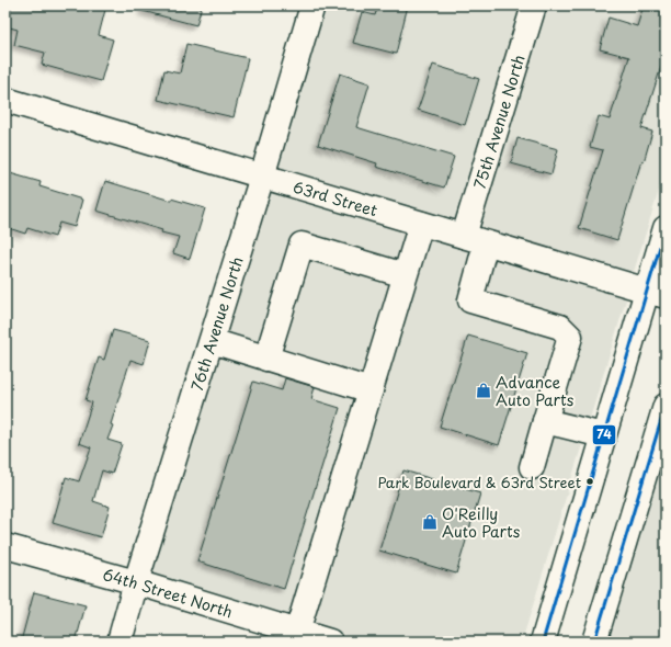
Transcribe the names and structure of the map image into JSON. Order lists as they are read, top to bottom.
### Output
{
  "streets": {
    "street": [
      "75th Avenue North",
      "63rd Street",
      "76th Avenue North",
      "64th Street North"
    ]
  },
  "crossings": [
    ["75th Avenue North", "63rd Street"],
    ["63rd Street", "76th Avenue North"],
    ["76th Avenue North", "64th Street North"]
  ],
  "places": {
    "shop": ["Advance Auto Parts", "O'Reilly Auto Parts"],
    "other": ["Park Boulevard & 63rd Street"]
  },
  "lines": ["transit line 74"]
}
